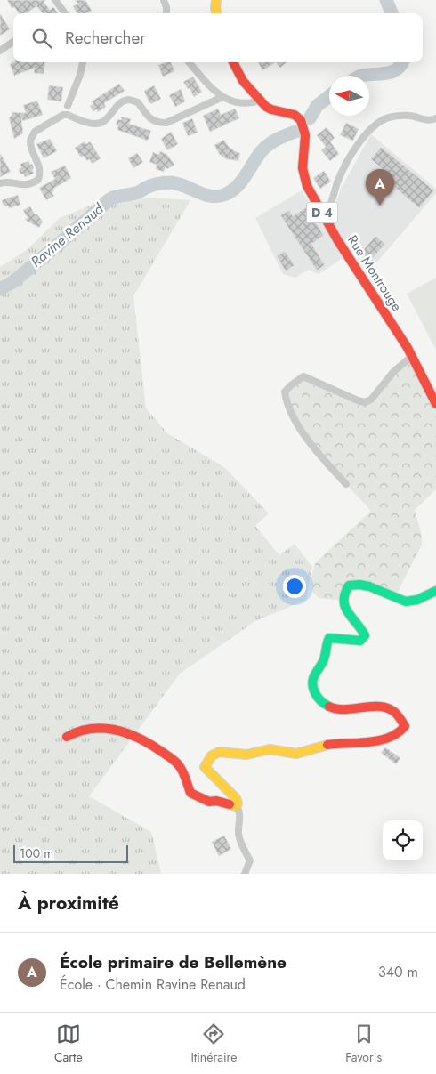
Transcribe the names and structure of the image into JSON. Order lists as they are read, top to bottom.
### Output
{
  "streets": {
    "street": ["D 4", "Rue Montrouge"]
  },
  "water": ["Ravine Renaud"],
  "scale_bar": "100 m",
  "north": "left",
  "page": {
    "search": "Rechercher",
    "pins": "A",
    "scale": "100 m",
    "heading": "À proximité",
    "list": [
      {
        "mark": "A",
        "name": "École primaire de Bellemène",
        "note": "École · Chemin Ravine Renaud",
        "value": "340 m"
      }
    ],
    "nav": ["Carte", "Itinéraire", "Favoris"]
  }
}
